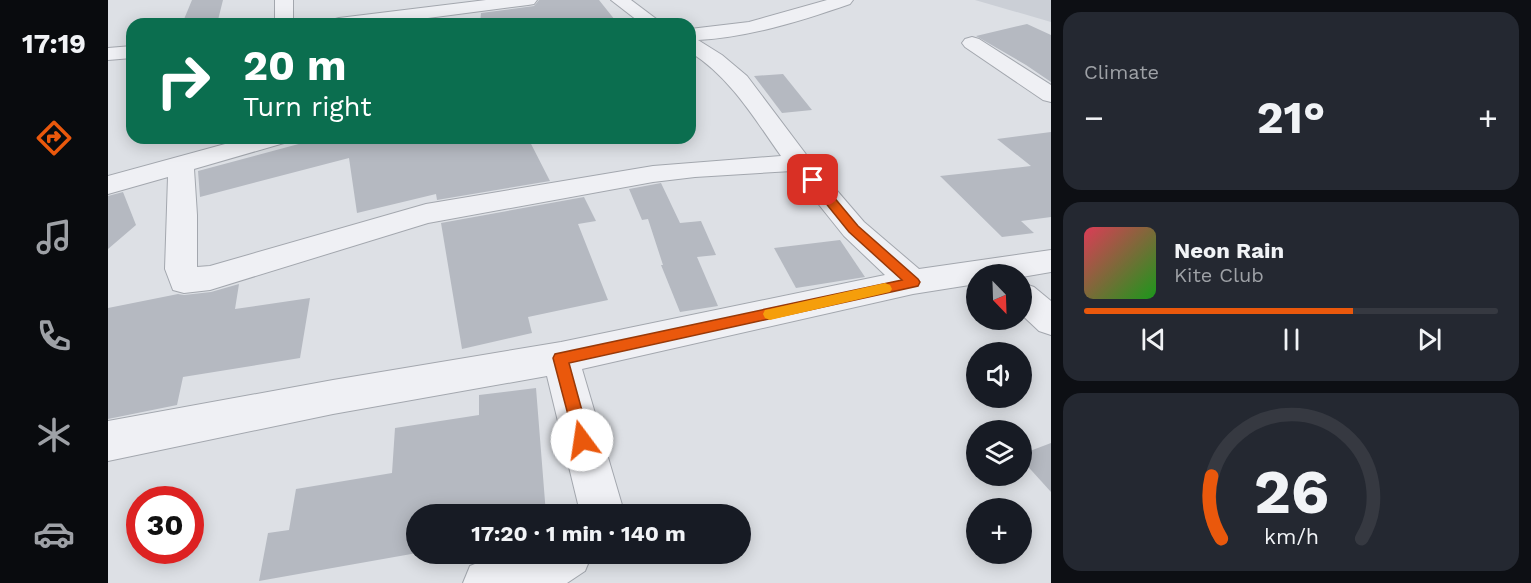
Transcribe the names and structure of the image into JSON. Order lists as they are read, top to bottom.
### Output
{
  "north": "bottom right",
  "page": {
    "tabs": "17:19",
    "tile": "Climate",
    "turn": ["20 m", "Turn right"],
    "heat": ["−", "21°", "+"],
    "song": ["Neon Rain", "Kite Club"],
    "map_buttons": "+",
    "limit": "30",
    "trip": "17:20 · 1 min · 140 m",
    "gauge": ["26", "km/h"]
  }
}
